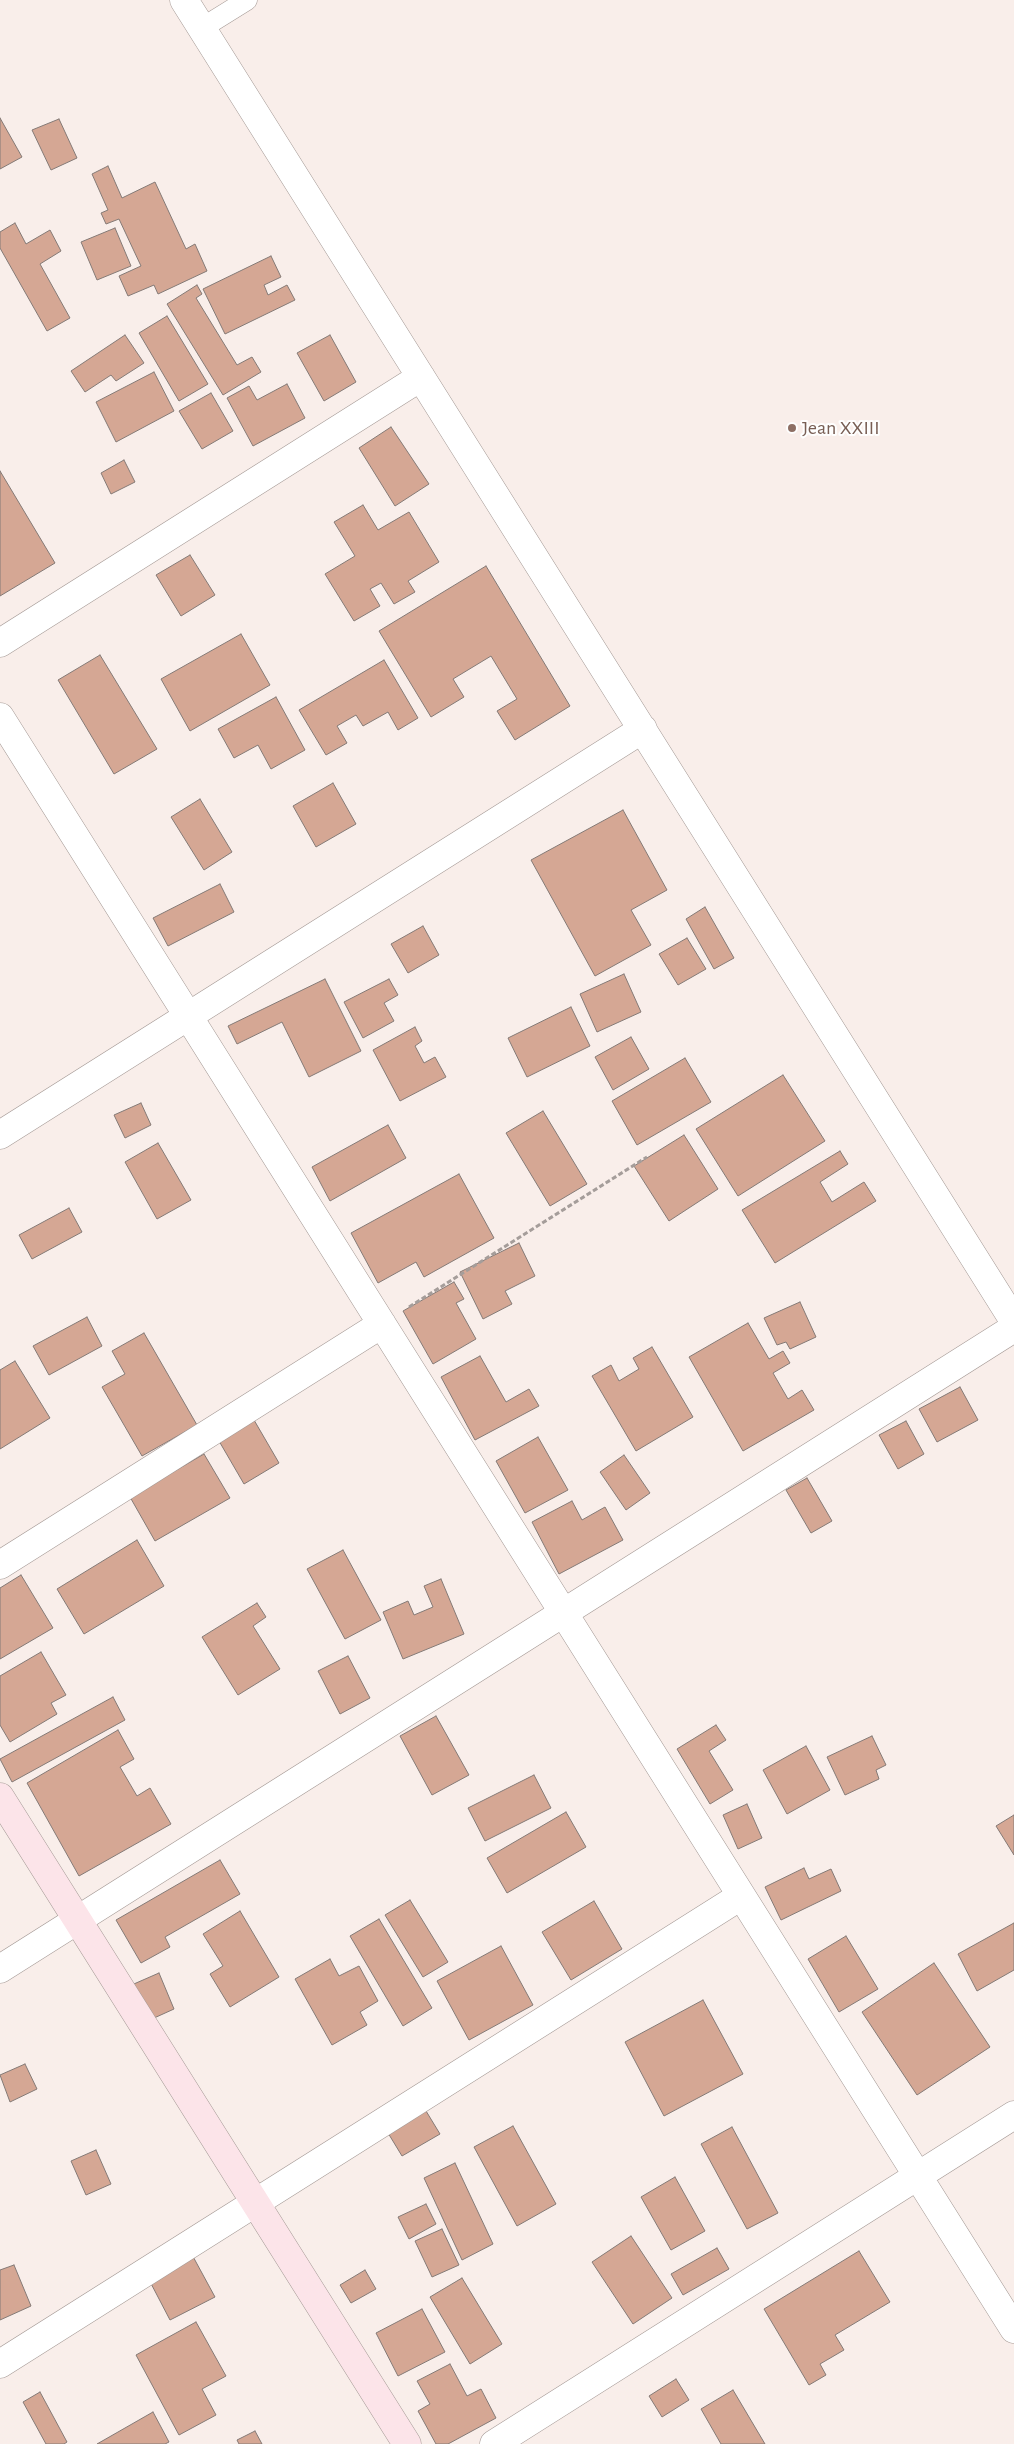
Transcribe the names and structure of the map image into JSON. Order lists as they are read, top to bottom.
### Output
{
  "places": ["Jean XXIII"]
}
